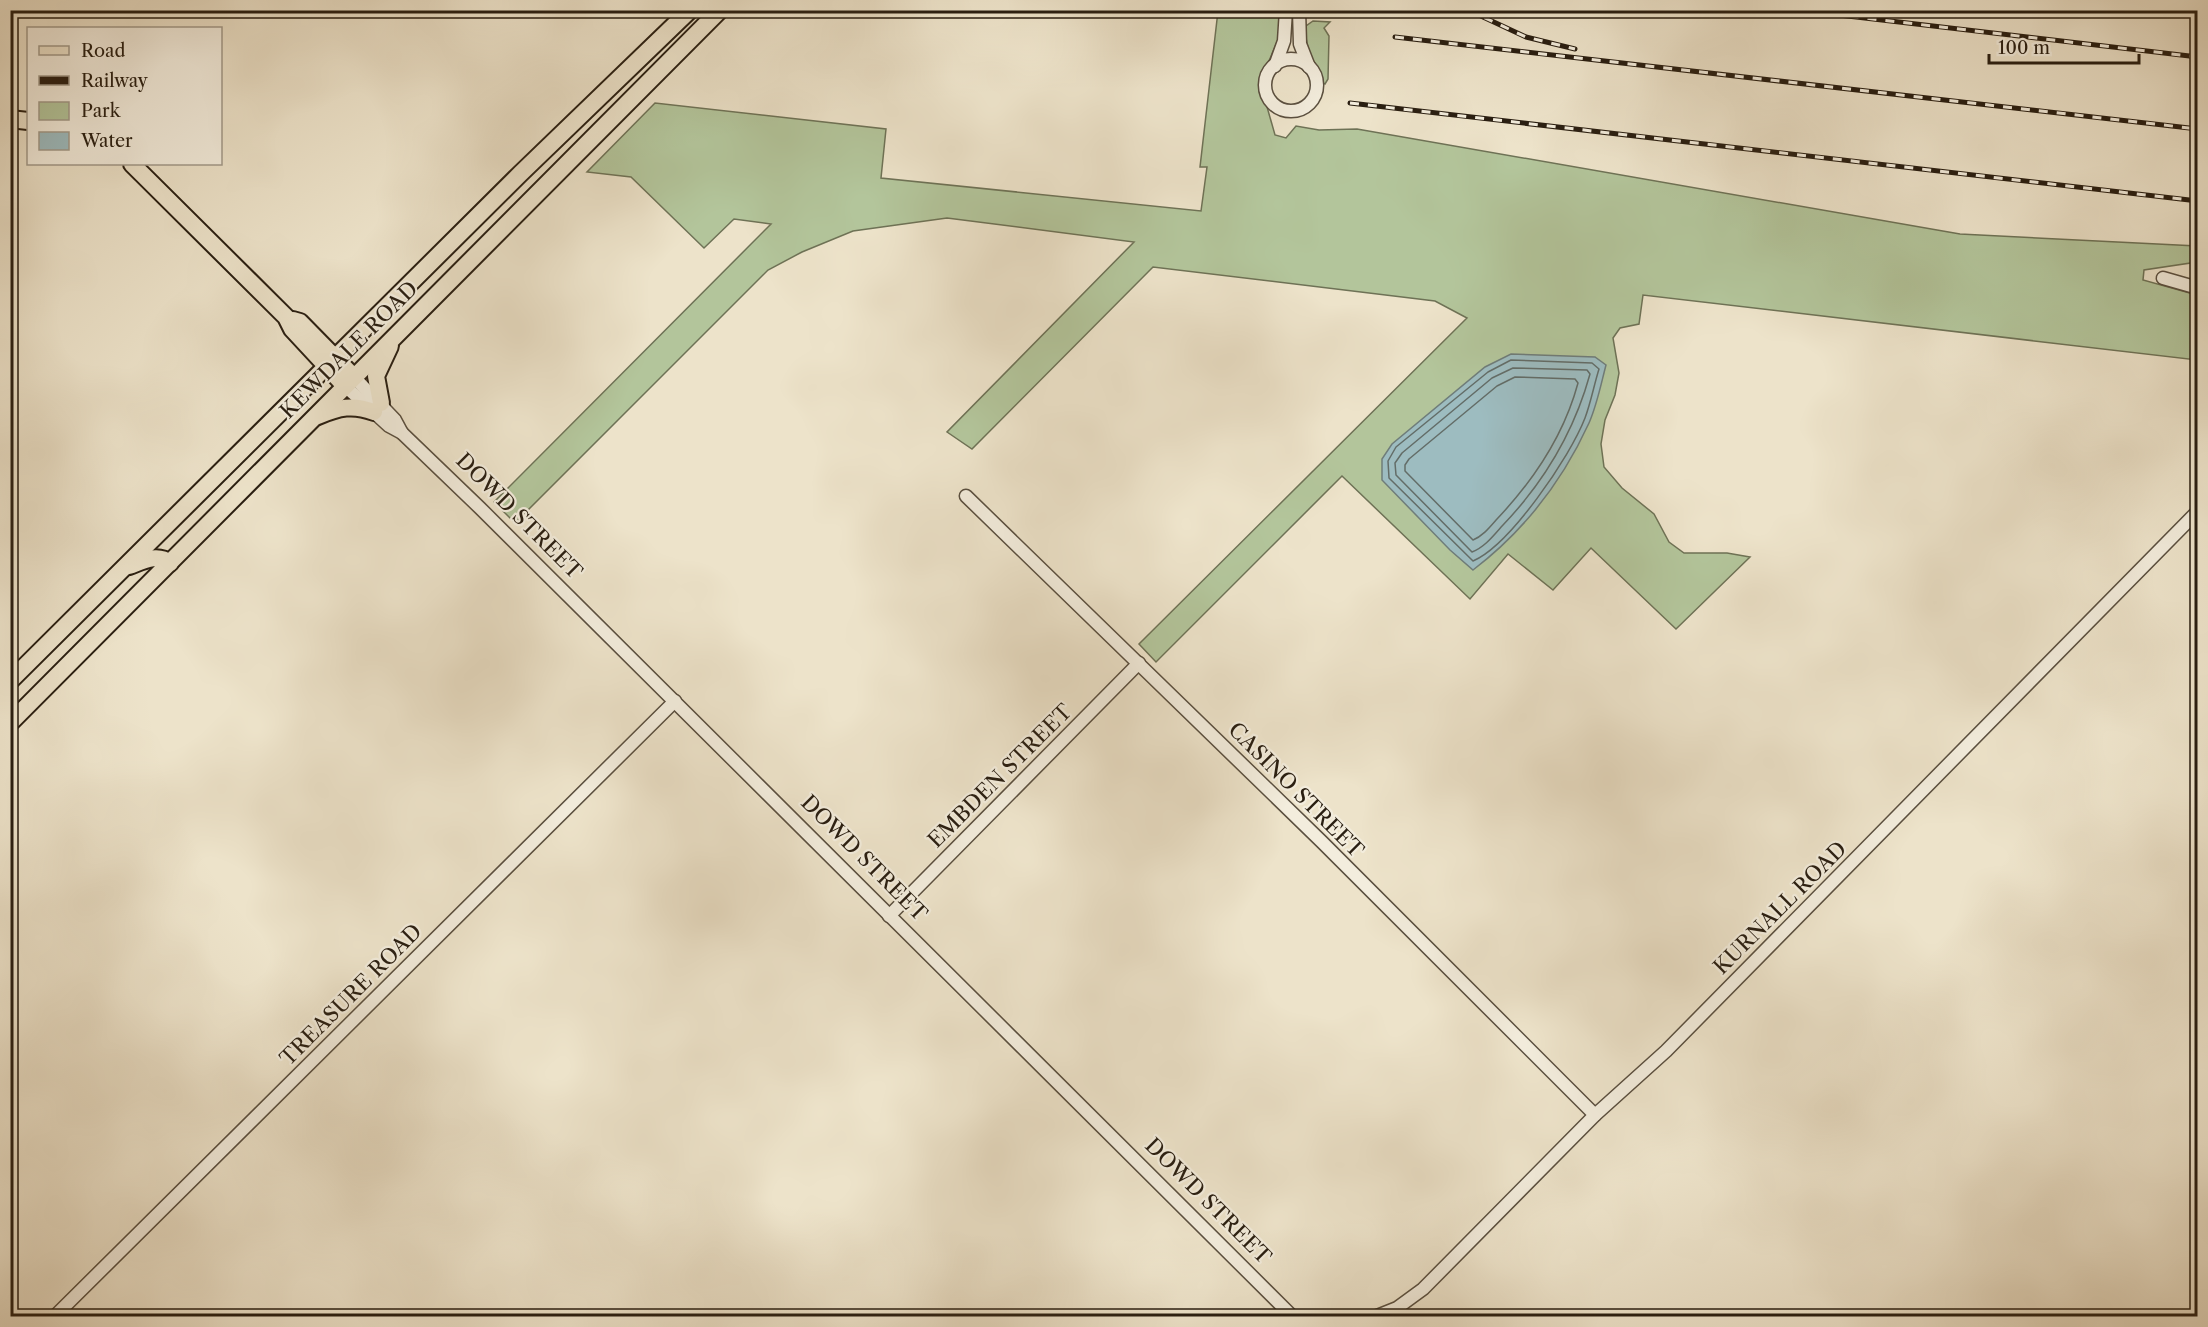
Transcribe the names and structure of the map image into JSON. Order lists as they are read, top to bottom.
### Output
{
  "streets": {
    "main road": ["KEWDALE ROAD", "DOWD STREET"],
    "street": [
      "EMBDEN STREET",
      "CASINO STREET",
      "KURNALL ROAD",
      "TREASURE ROAD"
    ]
  },
  "crossings": [
    ["KEWDALE ROAD", "DOWD STREET"],
    ["DOWD STREET", "EMBDEN STREET"],
    ["DOWD STREET", "TREASURE ROAD"],
    ["EMBDEN STREET", "CASINO STREET"],
    ["CASINO STREET", "KURNALL ROAD"]
  ],
  "legend": [
    "Road",
    "Railway",
    "Park",
    "Water"
  ],
  "scale_bar": "100 m"
}
